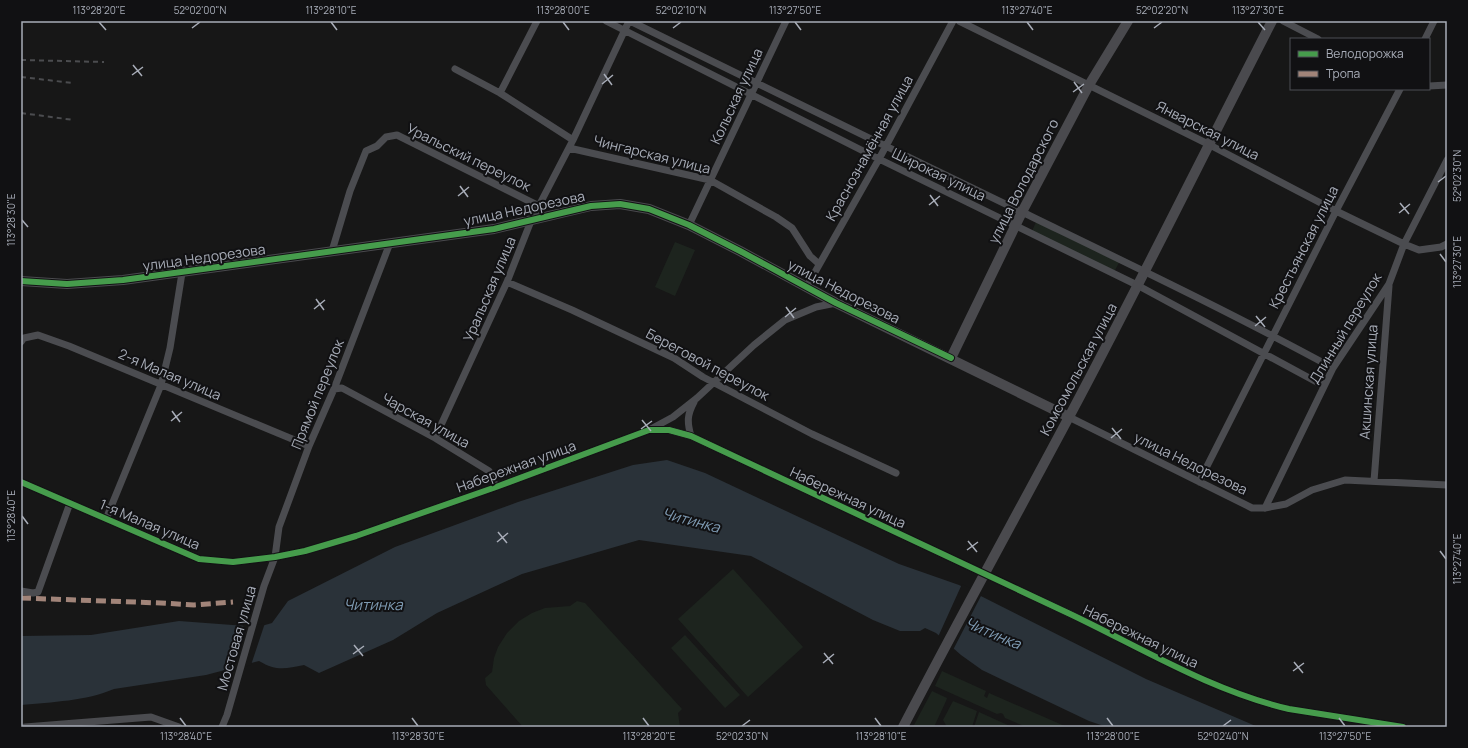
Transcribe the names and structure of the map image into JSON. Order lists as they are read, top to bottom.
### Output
{
  "streets": {
    "main road": ["улица Володарского", "улица Недорезова", "Комсомольская улица"],
    "street": [
      "Кольская улица",
      "Январская улица",
      "Краснознамённая улица",
      "Чингарская улица",
      "Уральский переулок",
      "Широкая улица",
      "Крестьянская улица",
      "Уральская улица",
      "Длинный переулок",
      "Береговой переулок",
      "2-я Малая улица",
      "Акшинская улица",
      "Прямой переулок",
      "Чарская улица",
      "Набережная улица",
      "1-я Малая улица",
      "Мостовая улица"
    ]
  },
  "crossings": [
    ["Кольская улица", "Чингарская улица"],
    ["Кольская улица", "Широкая улица"],
    ["Кольская улица", "улица Недорезова"],
    ["Январская улица", "улица Володарского"],
    ["Январская улица", "Крестьянская улица"],
    ["Январская улица", "Длинный переулок"],
    ["Январская улица", "Комсомольская улица"],
    ["Краснознамённая улица", "Чингарская улица"],
    ["Краснознамённая улица", "Широкая улица"],
    ["Краснознамённая улица", "улица Недорезова"],
    ["Чингарская улица", "Уральская улица"],
    ["Уральский переулок", "улица Недорезова"],
    ["Уральский переулок", "Уральская улица"],
    ["Широкая улица", "улица Володарского"],
    ["Широкая улица", "Крестьянская улица"],
    ["Широкая улица", "Уральская улица"],
    ["Широкая улица", "Длинный переулок"],
    ["Широкая улица", "Комсомольская улица"],
    ["улица Володарского", "улица Недорезова"],
    ["улица Недорезова", "Крестьянская улица"],
    ["улица Недорезова", "Уральская улица"],
    ["улица Недорезова", "Длинный переулок"],
    ["улица Недорезова", "Комсомольская улица"],
    ["улица Недорезова", "Акшинская улица"],
    ["улица Недорезова", "Прямой переулок"],
    ["Уральская улица", "Береговой переулок"],
    ["Уральская улица", "Чарская улица"],
    ["Длинный переулок", "Акшинская улица"],
    ["Комсомольская улица", "Набережная улица"],
    ["2-я Малая улица", "Прямой переулок"],
    ["Прямой переулок", "Чарская улица"],
    ["Прямой переулок", "Набережная улица"],
    ["Прямой переулок", "1-я Малая улица"],
    ["Прямой переулок", "Мостовая улица"],
    ["Чарская улица", "Набережная улица"],
    ["Набережная улица", "1-я Малая улица"],
    ["Набережная улица", "Мостовая улица"],
    ["1-я Малая улица", "Мостовая улица"]
  ],
  "water": ["Читинка"],
  "legend": ["Велодорожка", "Тропа"],
  "coordinates": [
    "113°28'20\"E",
    "52°02'00\"N",
    "113°28'10\"E",
    "113°28'00\"E",
    "52°02'10\"N",
    "113°27'50\"E",
    "113°27'40\"E",
    "52°02'20\"N",
    "113°27'30\"E",
    "52°02'30\"N",
    "113°28'30\"E",
    "113°28'40\"E",
    "52°02'40\"N"
  ]
}
